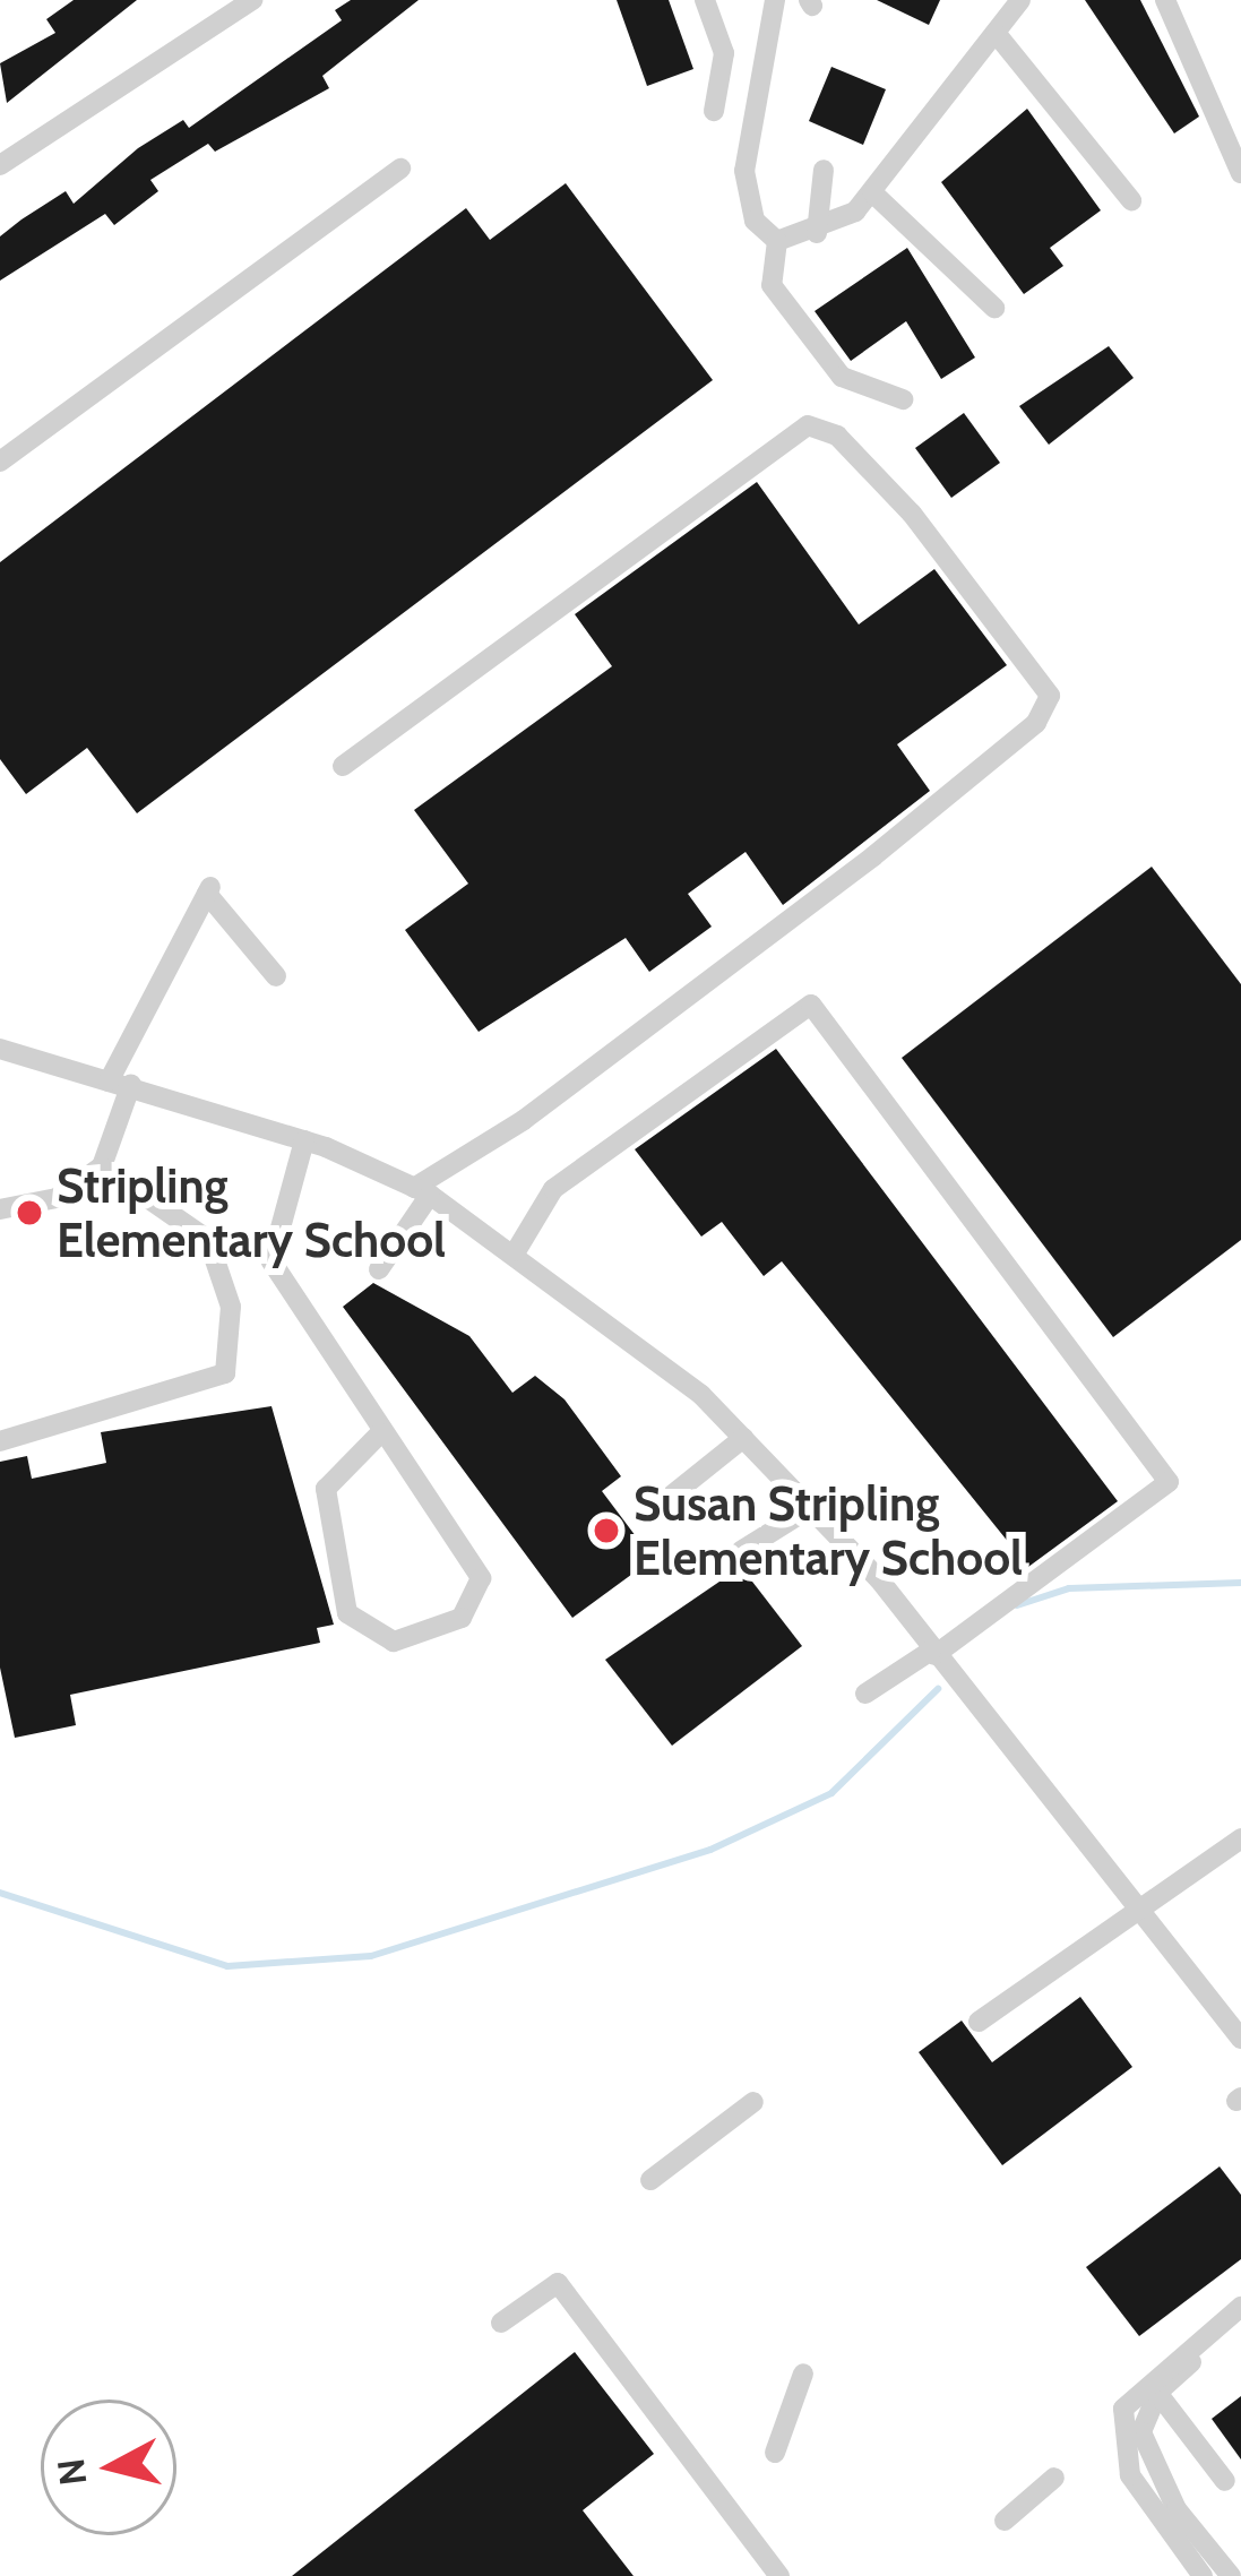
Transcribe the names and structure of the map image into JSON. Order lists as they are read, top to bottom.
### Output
{
  "places": ["Stripling Elementary School", "Susan Stripling Elementary School"],
  "north": "left"
}
